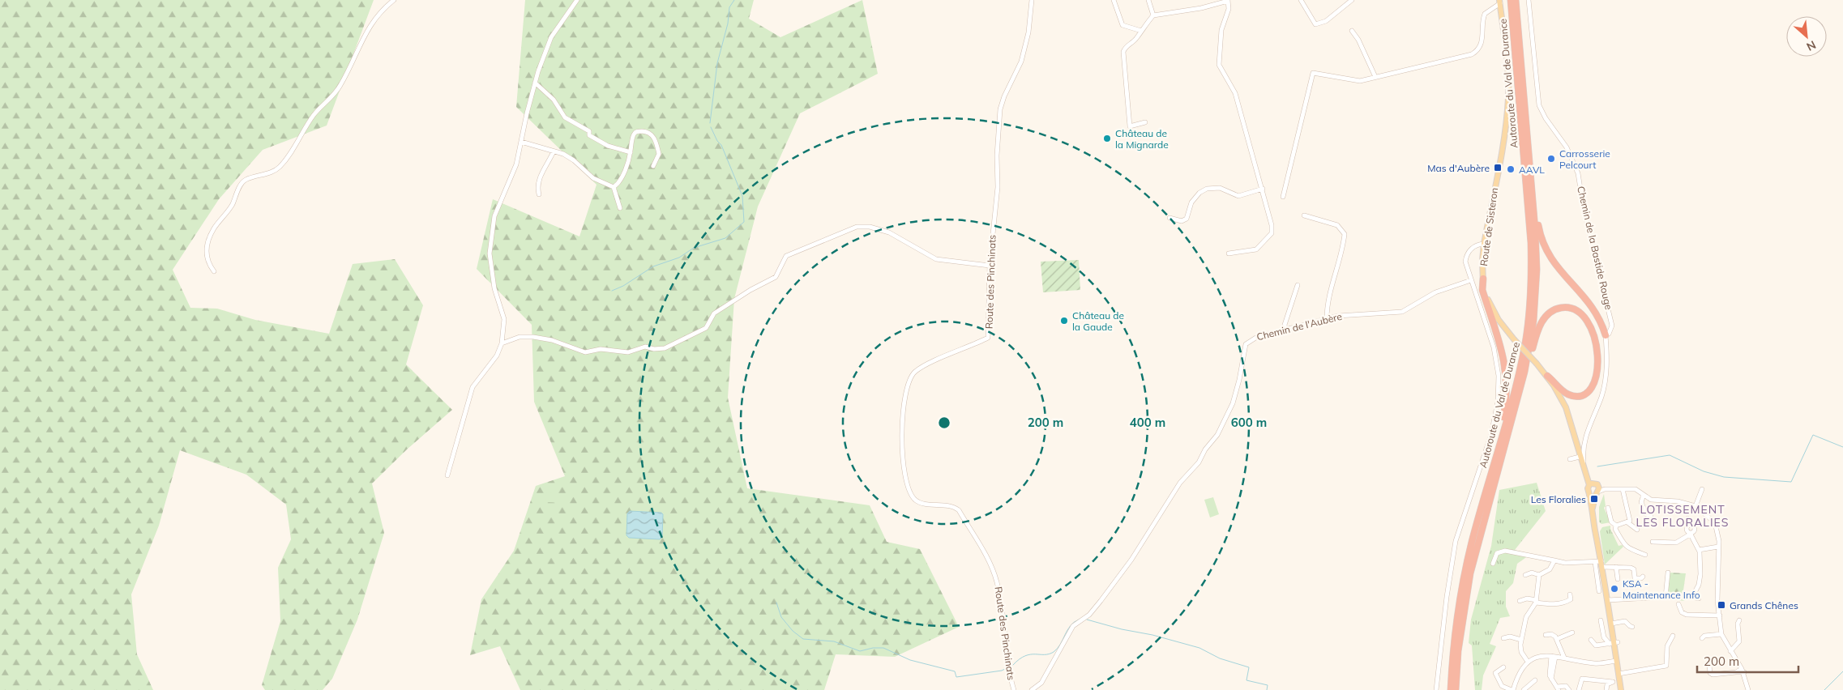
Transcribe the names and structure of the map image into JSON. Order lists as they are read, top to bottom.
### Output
{
  "streets": {
    "highway": ["Autoroute du Val de Durance"],
    "main road": ["Route de Sisteron"],
    "street": ["Chemin de la Bastide Rouge", "Route des Pinchinats", "Chemin de l'Aubère"]
  },
  "districts": ["LOTISSEMENT LES FLORALIES"],
  "places": {
    "other": [
      "Château de la Mignarde",
      "Carrosserie Pelcourt",
      "AAVL",
      "Château de la Gaude",
      "KSA - Maintenance Info"
    ],
    "transit": ["Mas d'Aubère", "Les Floralies", "Grands Chênes"]
  },
  "scale_bar": "200 m",
  "north": "bottom right",
  "rings": ["200 m", "400 m", "600 m"]
}
